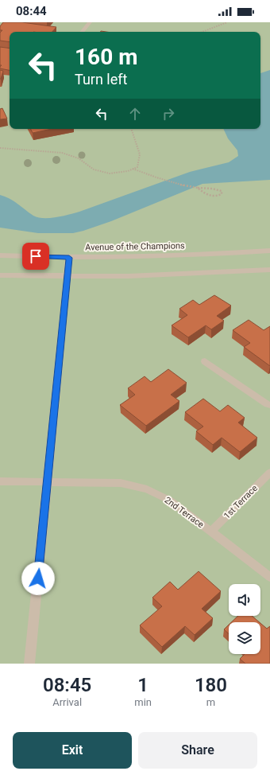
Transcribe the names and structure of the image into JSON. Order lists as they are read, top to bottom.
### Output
{
  "streets": {
    "street": ["Avenue of the Champions", "1st Terrace", "2nd Terrace"]
  },
  "crossings": [
    ["1st Terrace", "2nd Terrace"]
  ],
  "page": {
    "status": "08:44",
    "turn": ["160 m", "Turn left"],
    "eta": [
      "08:45",
      "Arrival",
      "1",
      "min",
      "180",
      "m"
    ],
    "buttons": ["Exit", "Share"]
  }
}
